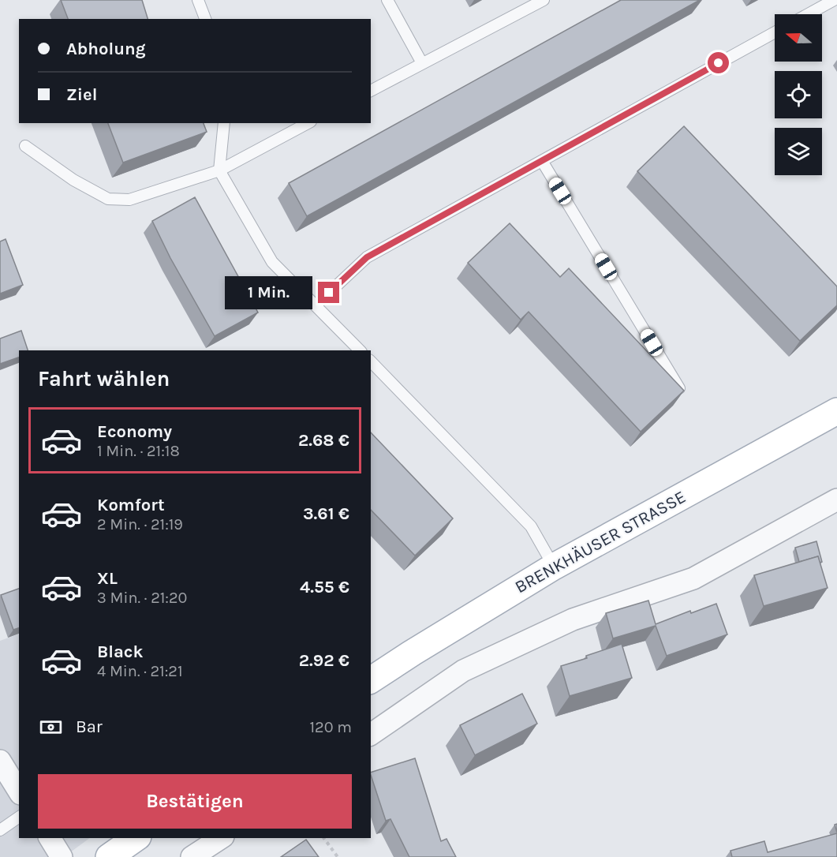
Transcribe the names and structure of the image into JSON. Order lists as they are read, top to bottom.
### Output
{
  "streets": {
    "main road": ["BRENKHÄUSER STRASSE"]
  },
  "north": "left",
  "page": {
    "banner": ["Abholung", "Ziel"],
    "bubble": "1 Min.",
    "heading": "Fahrt wählen",
    "list": [
      {
        "name": "Economy",
        "note": "1 Min. · 21:18",
        "value": "2.68 €"
      },
      {
        "name": "Komfort",
        "note": "2 Min. · 21:19",
        "value": "3.61 €"
      },
      {
        "name": "XL",
        "note": "3 Min. · 21:20",
        "value": "4.55 €"
      },
      {
        "name": "Black",
        "note": "4 Min. · 21:21",
        "value": "2.92 €"
      }
    ],
    "pay": ["Bar", "120 m"],
    "buttons": "Bestätigen"
  }
}
